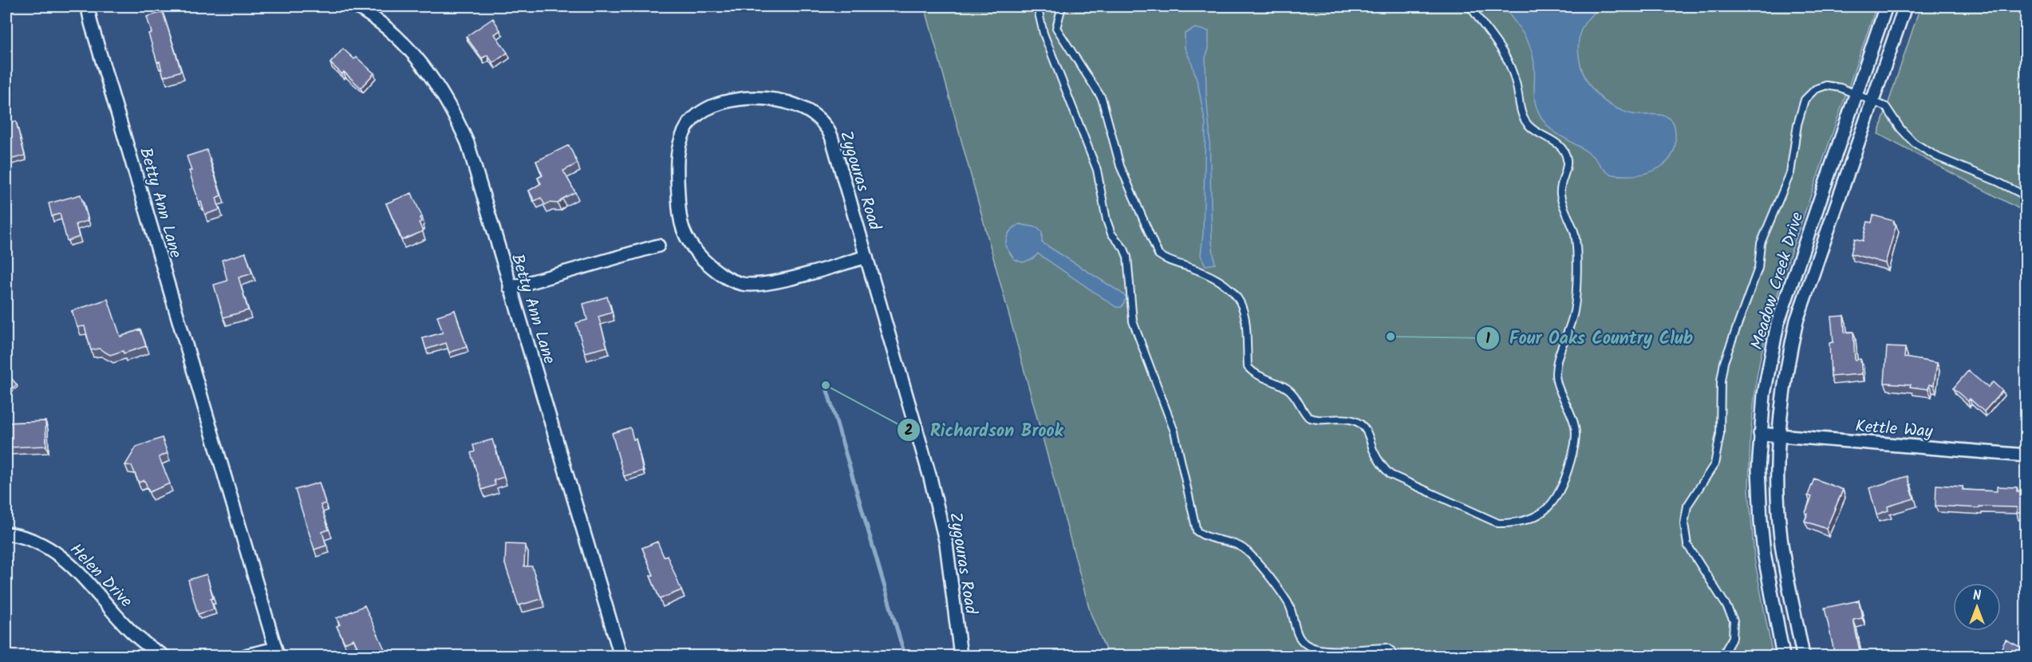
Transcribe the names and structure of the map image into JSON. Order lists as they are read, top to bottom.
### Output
{
  "streets": {
    "street": [
      "Zygouras Road",
      "Betty Ann Lane",
      "Meadow Creek Drive",
      "Kettle Way",
      "Helen Drive"
    ]
  },
  "crossings": [
    ["Meadow Creek Drive", "Kettle Way"]
  ],
  "places": ["Four Oaks Country Club", "Richardson Brook"],
  "north": "top"
}
